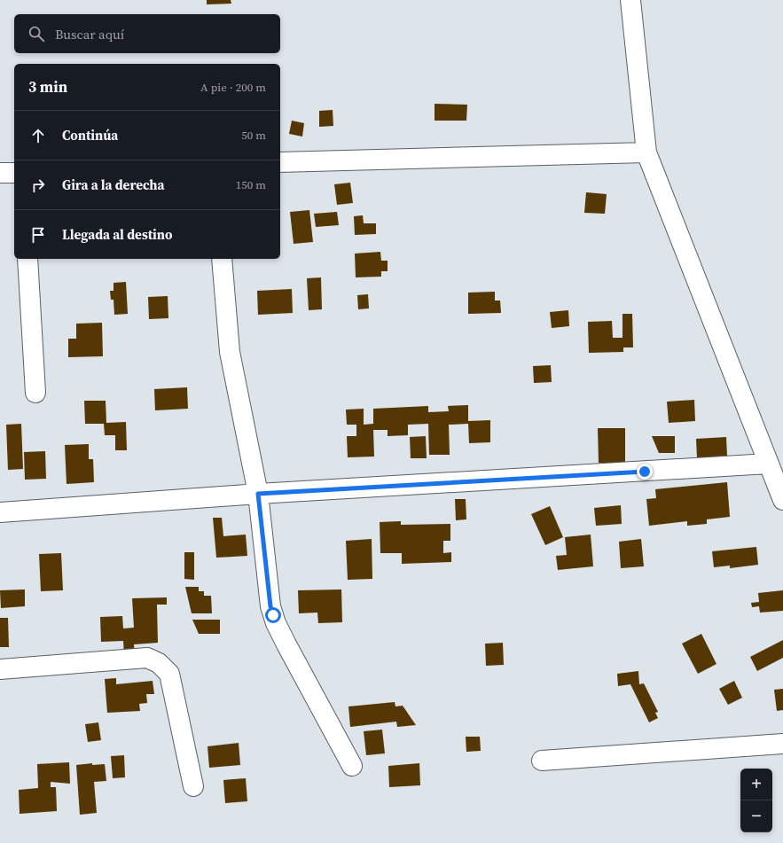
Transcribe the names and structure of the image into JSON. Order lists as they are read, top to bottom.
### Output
{
  "page": {
    "search": "Buscar aquí",
    "heading": ["3 min", "A pie · 200 m"],
    "list": [
      ["Continúa", "50 m"],
      ["Gira a la derecha", "150 m"],
      "Llegada al destino"
    ],
    "map_buttons": ["+", "−"]
  }
}
